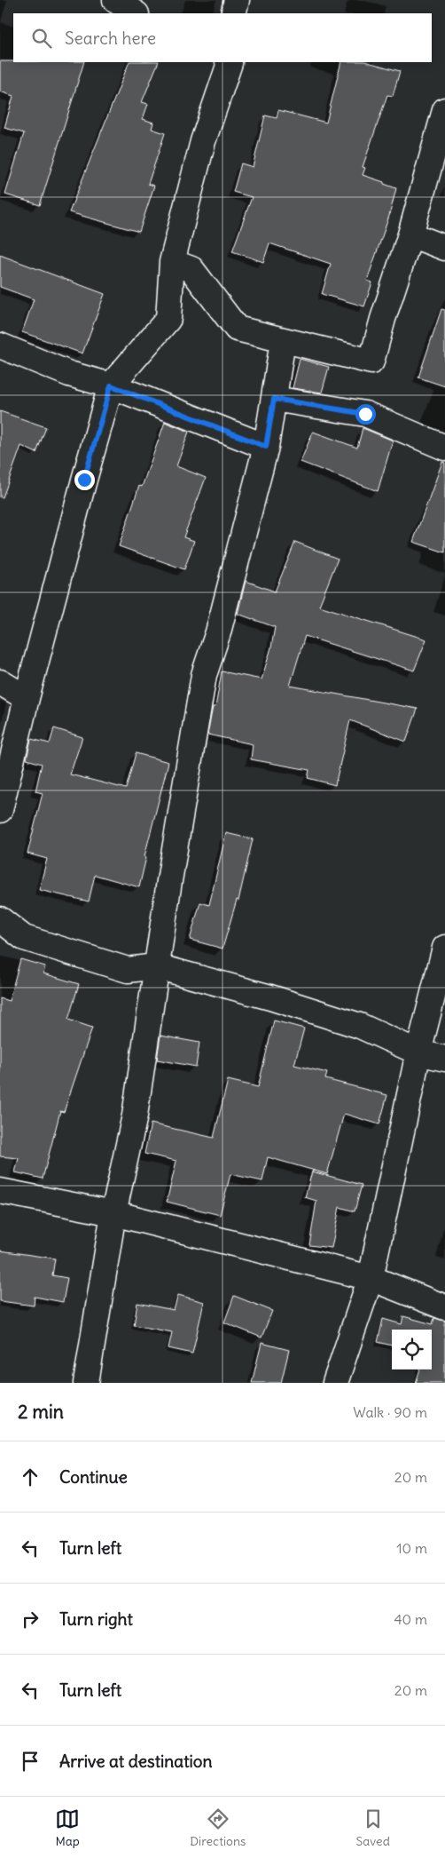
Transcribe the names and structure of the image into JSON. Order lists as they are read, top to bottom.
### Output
{
  "page": {
    "search": "Search here",
    "heading": ["2 min", "Walk · 90 m"],
    "list": [
      ["Continue", "20 m"],
      ["Turn left", "10 m"],
      ["Turn right", "40 m"],
      ["Turn left", "20 m"],
      "Arrive at destination"
    ],
    "nav": ["Map", "Directions", "Saved"]
  }
}
